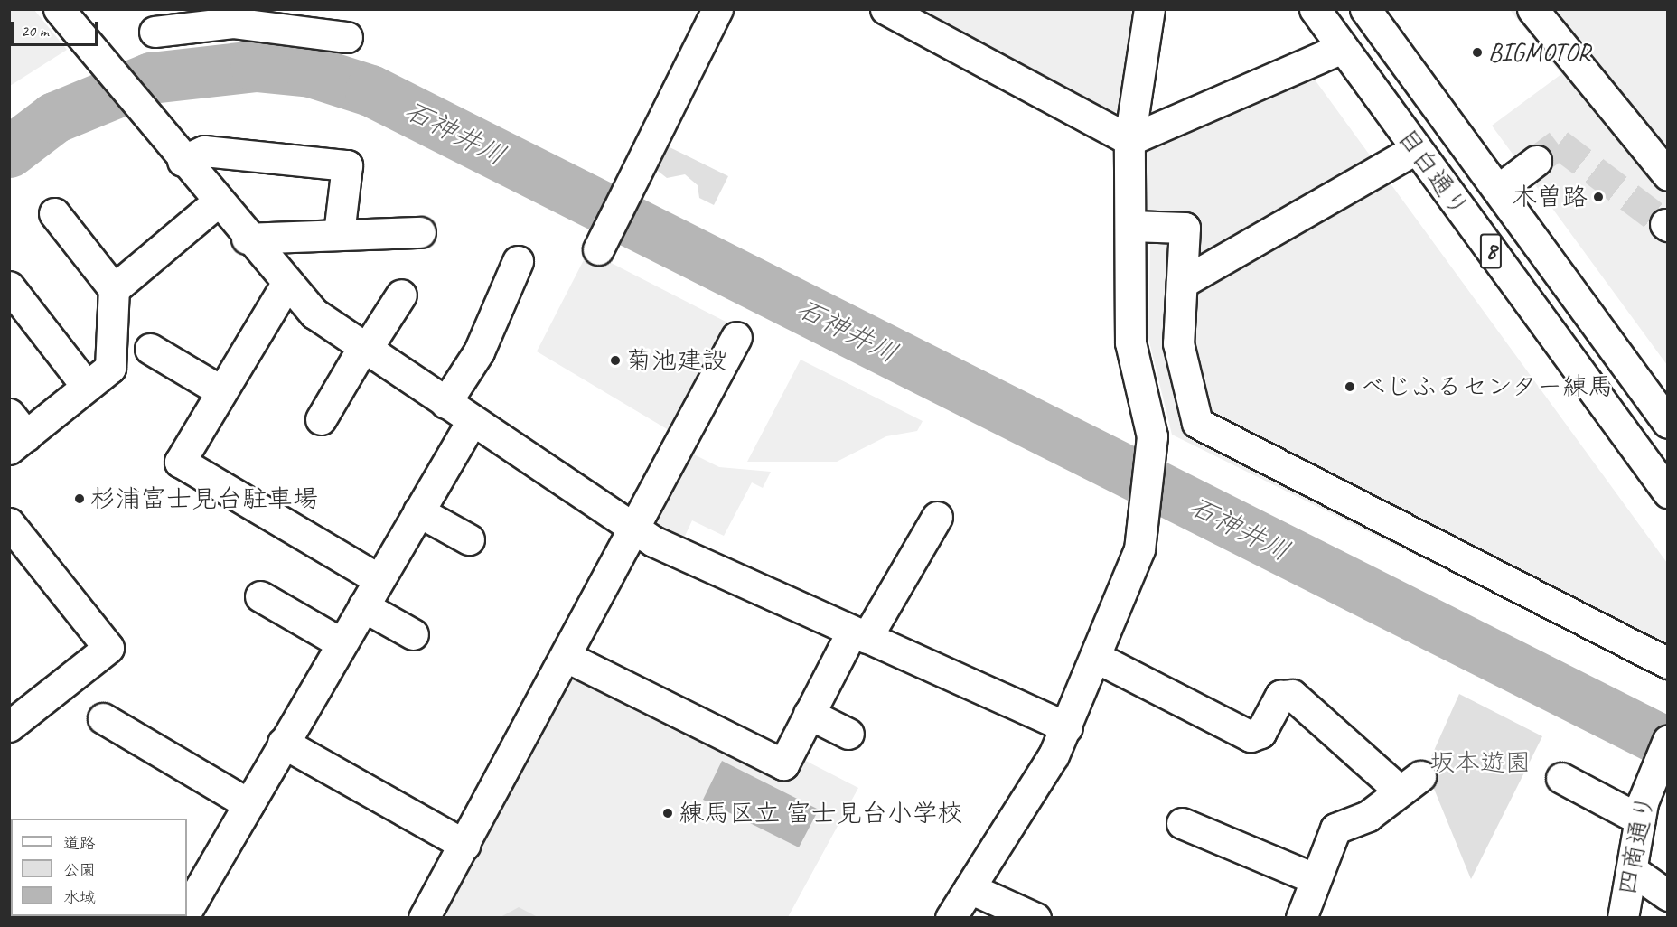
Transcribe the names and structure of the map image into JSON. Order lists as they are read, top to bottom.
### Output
{
  "streets": {
    "street": ["目白通り", "8", "四商通り"]
  },
  "water": ["石神井川"],
  "parks": ["坂本遊園"],
  "places": [
    "BIGMOTOR",
    "木曽路",
    "菊池建設",
    "べじふるセンター練馬",
    "杉浦富士見台駐車場",
    "練馬区立 富士見台小学校"
  ],
  "legend": ["道路", "公園", "水域"],
  "scale_bar": "20 m"
}
